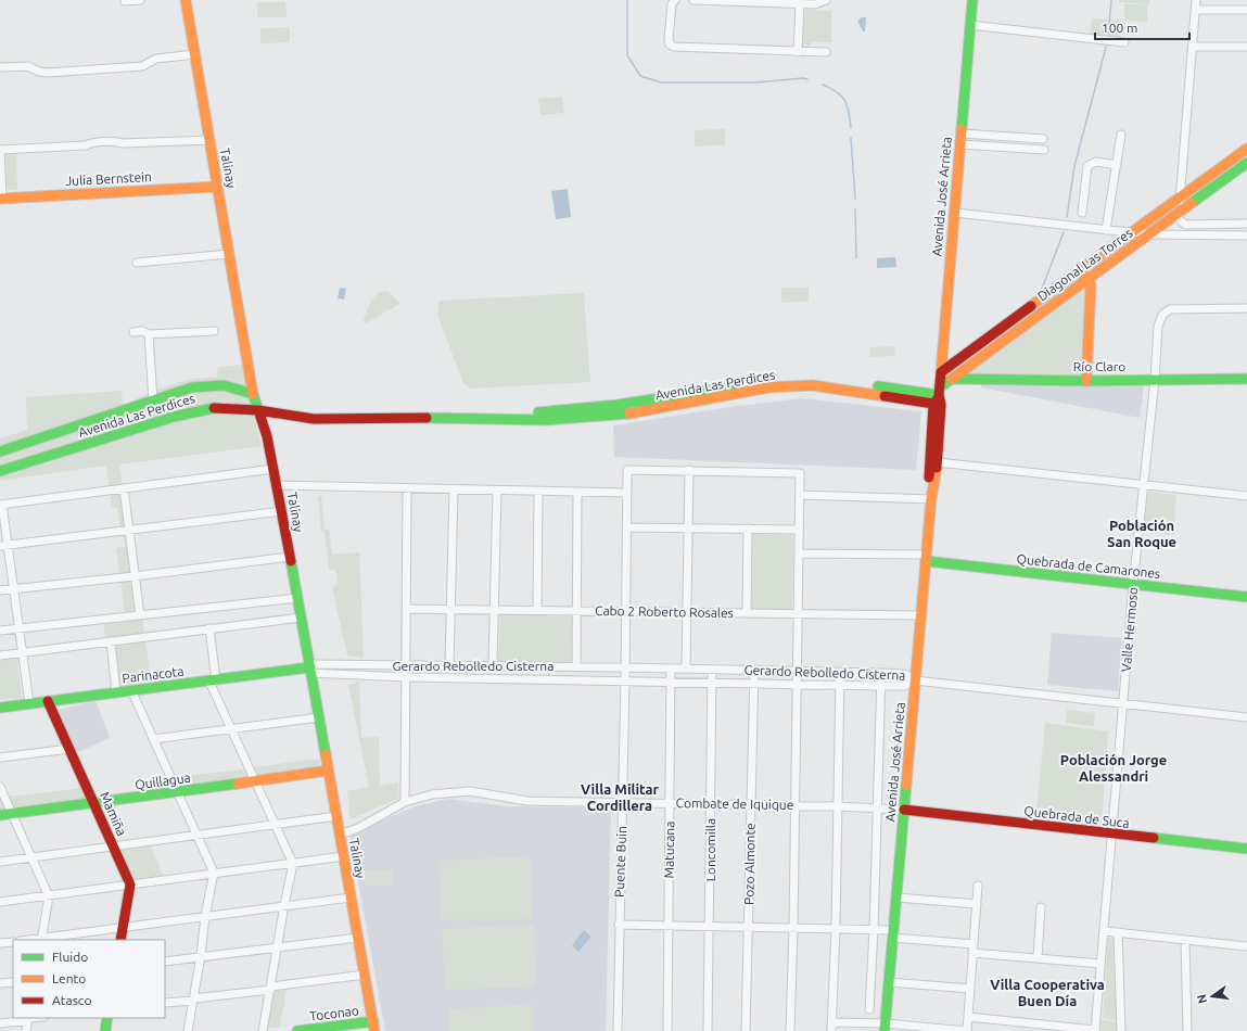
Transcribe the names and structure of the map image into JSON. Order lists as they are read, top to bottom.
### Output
{
  "streets": {
    "street": [
      "Talinay",
      "Julia Bernstein",
      "Avenida José Arrieta",
      "Diagonal Las Torres",
      "Río Claro",
      "Avenida Las Perdices",
      "Quebrada de Camarones",
      "Cabo 2 Roberto Rosales",
      "Valle Hermoso",
      "Gerardo Rebolledo Cisterna",
      "Parinacota",
      "Quillagua",
      "Combate de Iquique",
      "Mamiña",
      "Quebrada de Suca",
      "Matucana",
      "Loncomilla",
      "Puente Buin",
      "Pozo Almonte",
      "Toconao"
    ]
  },
  "crossings": [
    ["Talinay", "Julia Bernstein"],
    ["Talinay", "Avenida Las Perdices"],
    ["Talinay", "Gerardo Rebolledo Cisterna"],
    ["Talinay", "Parinacota"],
    ["Talinay", "Quillagua"],
    ["Talinay", "Combate de Iquique"],
    ["Talinay", "Toconao"],
    ["Avenida José Arrieta", "Diagonal Las Torres"],
    ["Avenida José Arrieta", "Avenida Las Perdices"],
    ["Avenida José Arrieta", "Quebrada de Camarones"],
    ["Avenida José Arrieta", "Cabo 2 Roberto Rosales"],
    ["Avenida José Arrieta", "Gerardo Rebolledo Cisterna"],
    ["Avenida José Arrieta", "Combate de Iquique"],
    ["Avenida José Arrieta", "Quebrada de Suca"],
    ["Diagonal Las Torres", "Río Claro"],
    ["Diagonal Las Torres", "Avenida Las Perdices"],
    ["Río Claro", "Valle Hermoso"],
    ["Quebrada de Camarones", "Valle Hermoso"],
    ["Cabo 2 Roberto Rosales", "Puente Buin"],
    ["Valle Hermoso", "Quebrada de Suca"],
    ["Gerardo Rebolledo Cisterna", "Parinacota"],
    ["Gerardo Rebolledo Cisterna", "Matucana"],
    ["Gerardo Rebolledo Cisterna", "Loncomilla"],
    ["Gerardo Rebolledo Cisterna", "Puente Buin"],
    ["Gerardo Rebolledo Cisterna", "Pozo Almonte"],
    ["Parinacota", "Mamiña"],
    ["Quillagua", "Mamiña"],
    ["Combate de Iquique", "Quebrada de Suca"],
    ["Combate de Iquique", "Matucana"],
    ["Combate de Iquique", "Loncomilla"],
    ["Combate de Iquique", "Puente Buin"],
    ["Combate de Iquique", "Pozo Almonte"]
  ],
  "districts": [
    "Población San Roque",
    "Población Jorge Alessandri",
    "Villa Militar Cordillera",
    "Villa Cooperativa Buen Día"
  ],
  "legend": ["Fluido", "Lento", "Atasco"],
  "scale_bar": "100 m",
  "north": "left"
}
